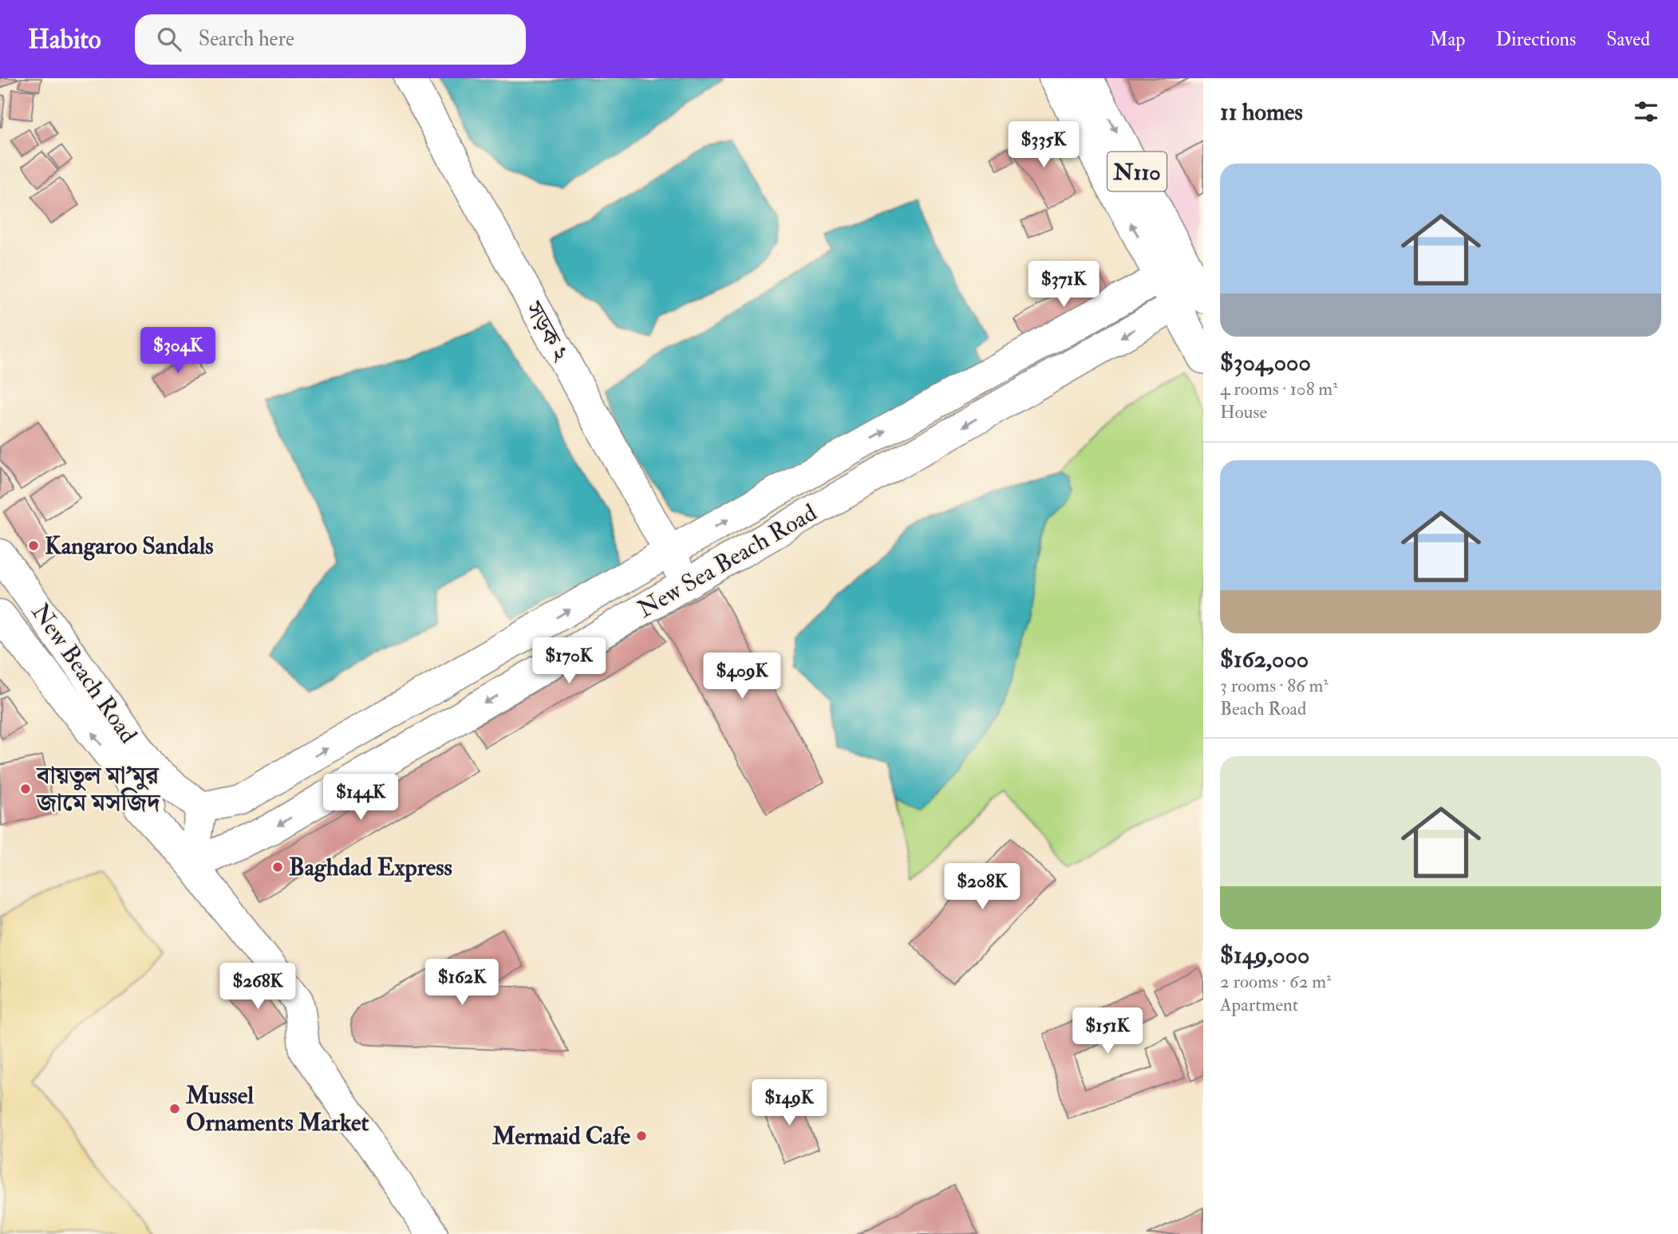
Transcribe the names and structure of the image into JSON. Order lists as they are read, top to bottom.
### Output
{
  "streets": {
    "main road": [
      "N110",
      "সড়ক ২",
      "New Sea Beach Road",
      "New Beach Road"
    ]
  },
  "crossings": [
    ["N110", "New Sea Beach Road"],
    ["সড়ক ২", "New Sea Beach Road"],
    ["New Sea Beach Road", "New Beach Road"]
  ],
  "places": [
    "Kangaroo Sandals",
    "বায়তুল মা'মুর জামে মসজিদ",
    "Baghdad Express",
    "Mussel Ornaments Market",
    "Mermaid Cafe"
  ],
  "page": {
    "header": "Habito",
    "search": "Search here",
    "nav": ["Map", "Directions", "Saved"],
    "heading": "11 homes",
    "price": [
      "$335K",
      "$371K",
      "$304K",
      "$170K",
      "$409K",
      "$144K",
      "$208K",
      "$162K",
      "$268K",
      "$151K",
      "$149K"
    ],
    "list": [
      {
        "name": "$304,000",
        "note": "4 rooms · 108 m² · House"
      },
      {
        "name": "$162,000",
        "note": "3 rooms · 86 m² · Beach Road"
      },
      {
        "name": "$149,000",
        "note": "2 rooms · 62 m² · Apartment"
      }
    ]
  }
}
